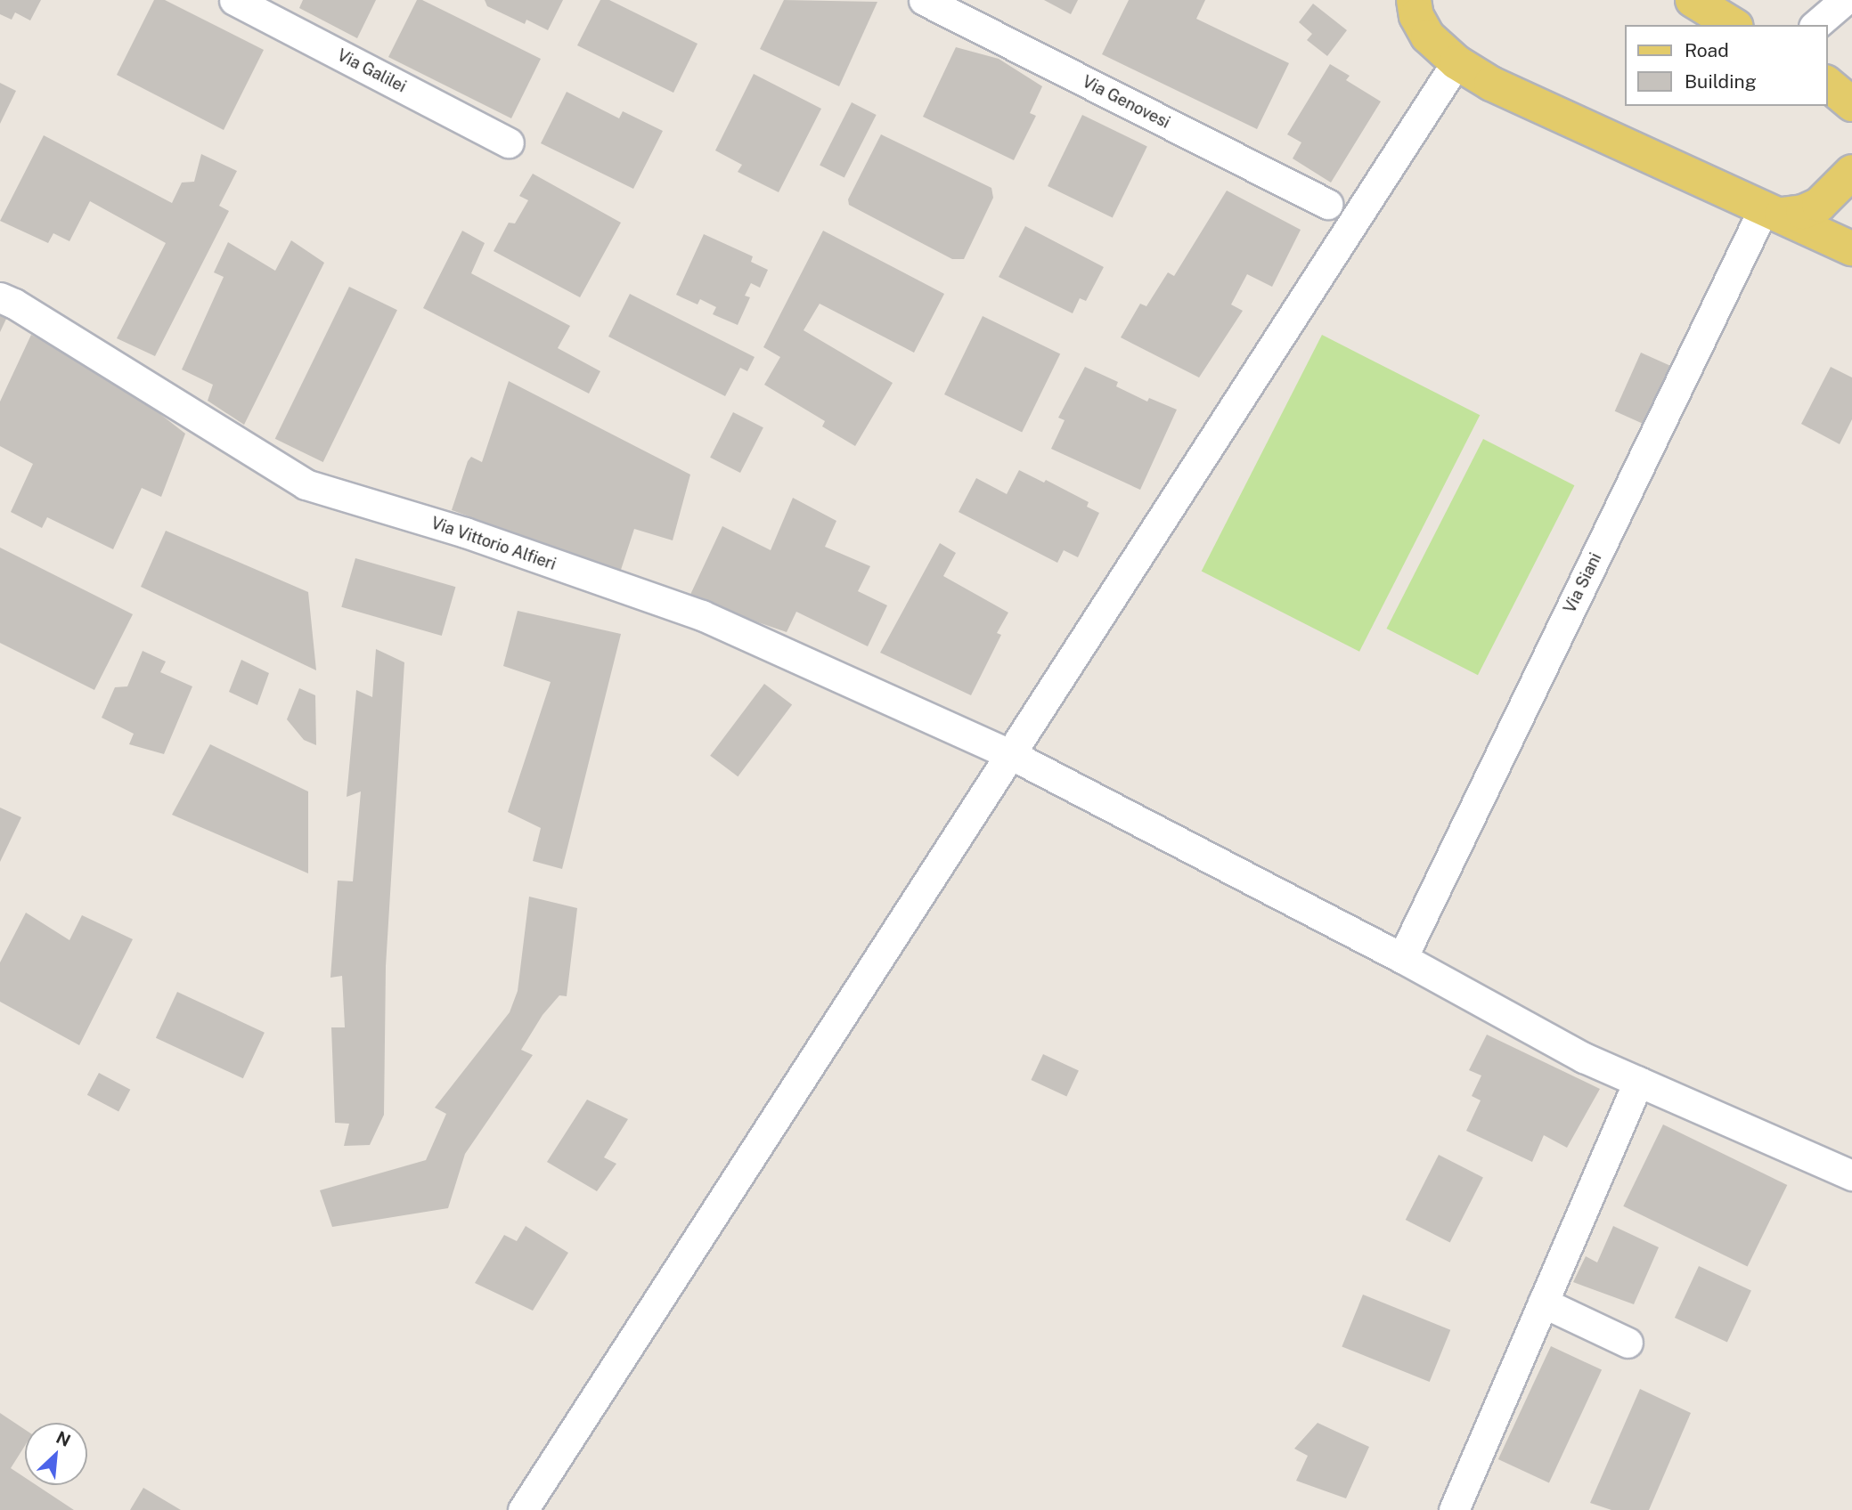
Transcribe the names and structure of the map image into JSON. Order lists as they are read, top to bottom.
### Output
{
  "streets": {
    "street": [
      "Via Galilei",
      "Via Genovesi",
      "Via Vittorio Alfieri",
      "Via Siani"
    ]
  },
  "crossings": [
    ["Via Vittorio Alfieri", "Via Siani"]
  ],
  "legend": ["Road", "Building"],
  "north": "top right"
}
